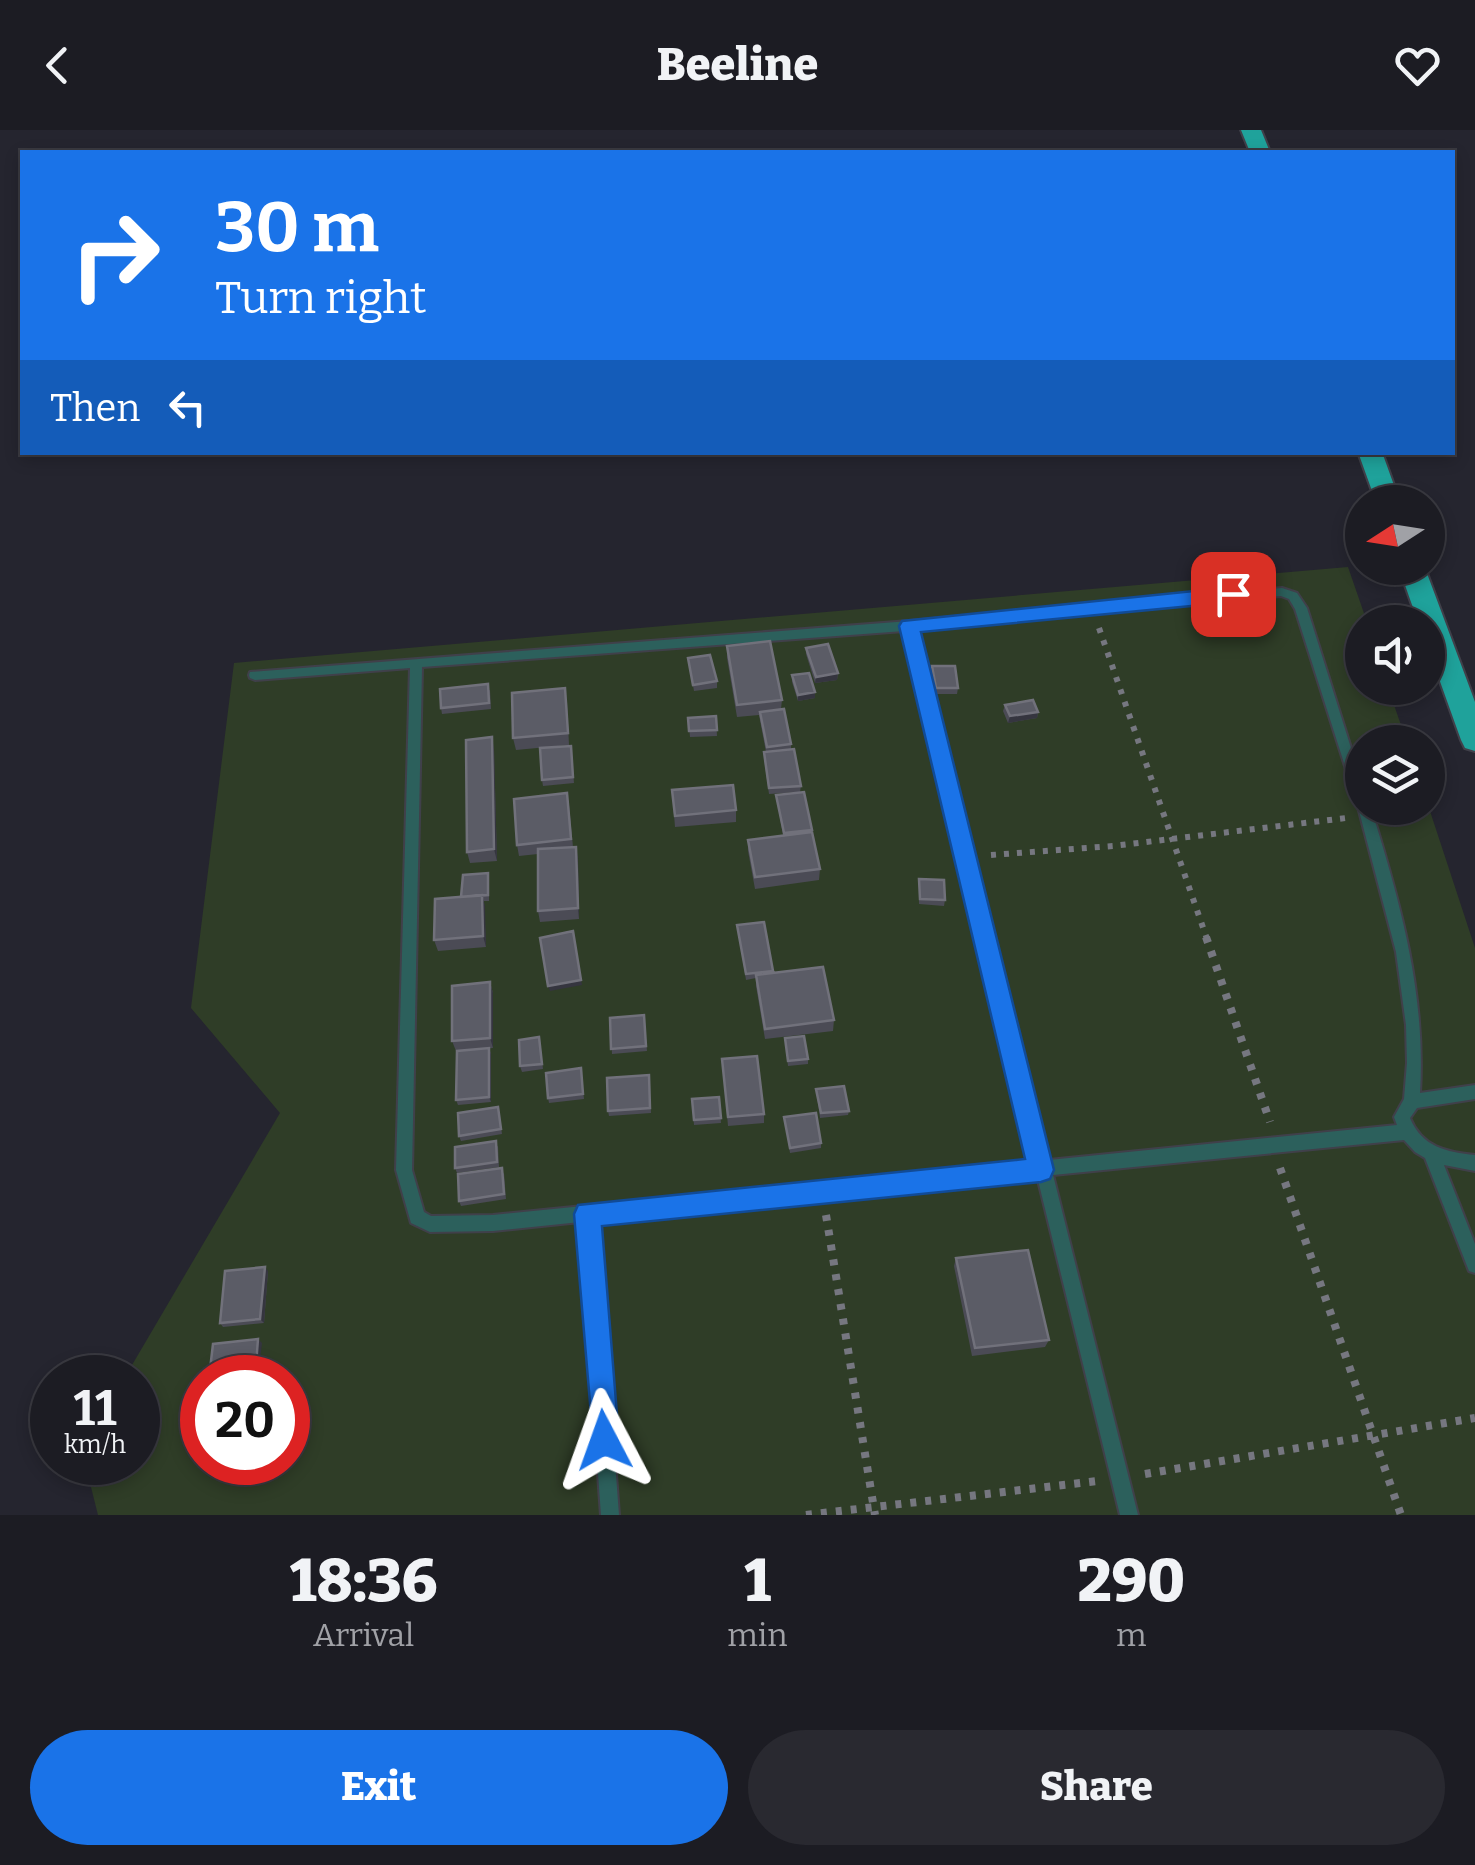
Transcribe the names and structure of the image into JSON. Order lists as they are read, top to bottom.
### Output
{
  "north": "left",
  "page": {
    "header": "Beeline",
    "turn": ["30 m", "Turn right"],
    "then": "Then",
    "speed": "11 km/h",
    "limit": "20",
    "eta": [
      "18:36",
      "Arrival",
      "1",
      "min",
      "290",
      "m"
    ],
    "buttons": ["Exit", "Share"]
  }
}
